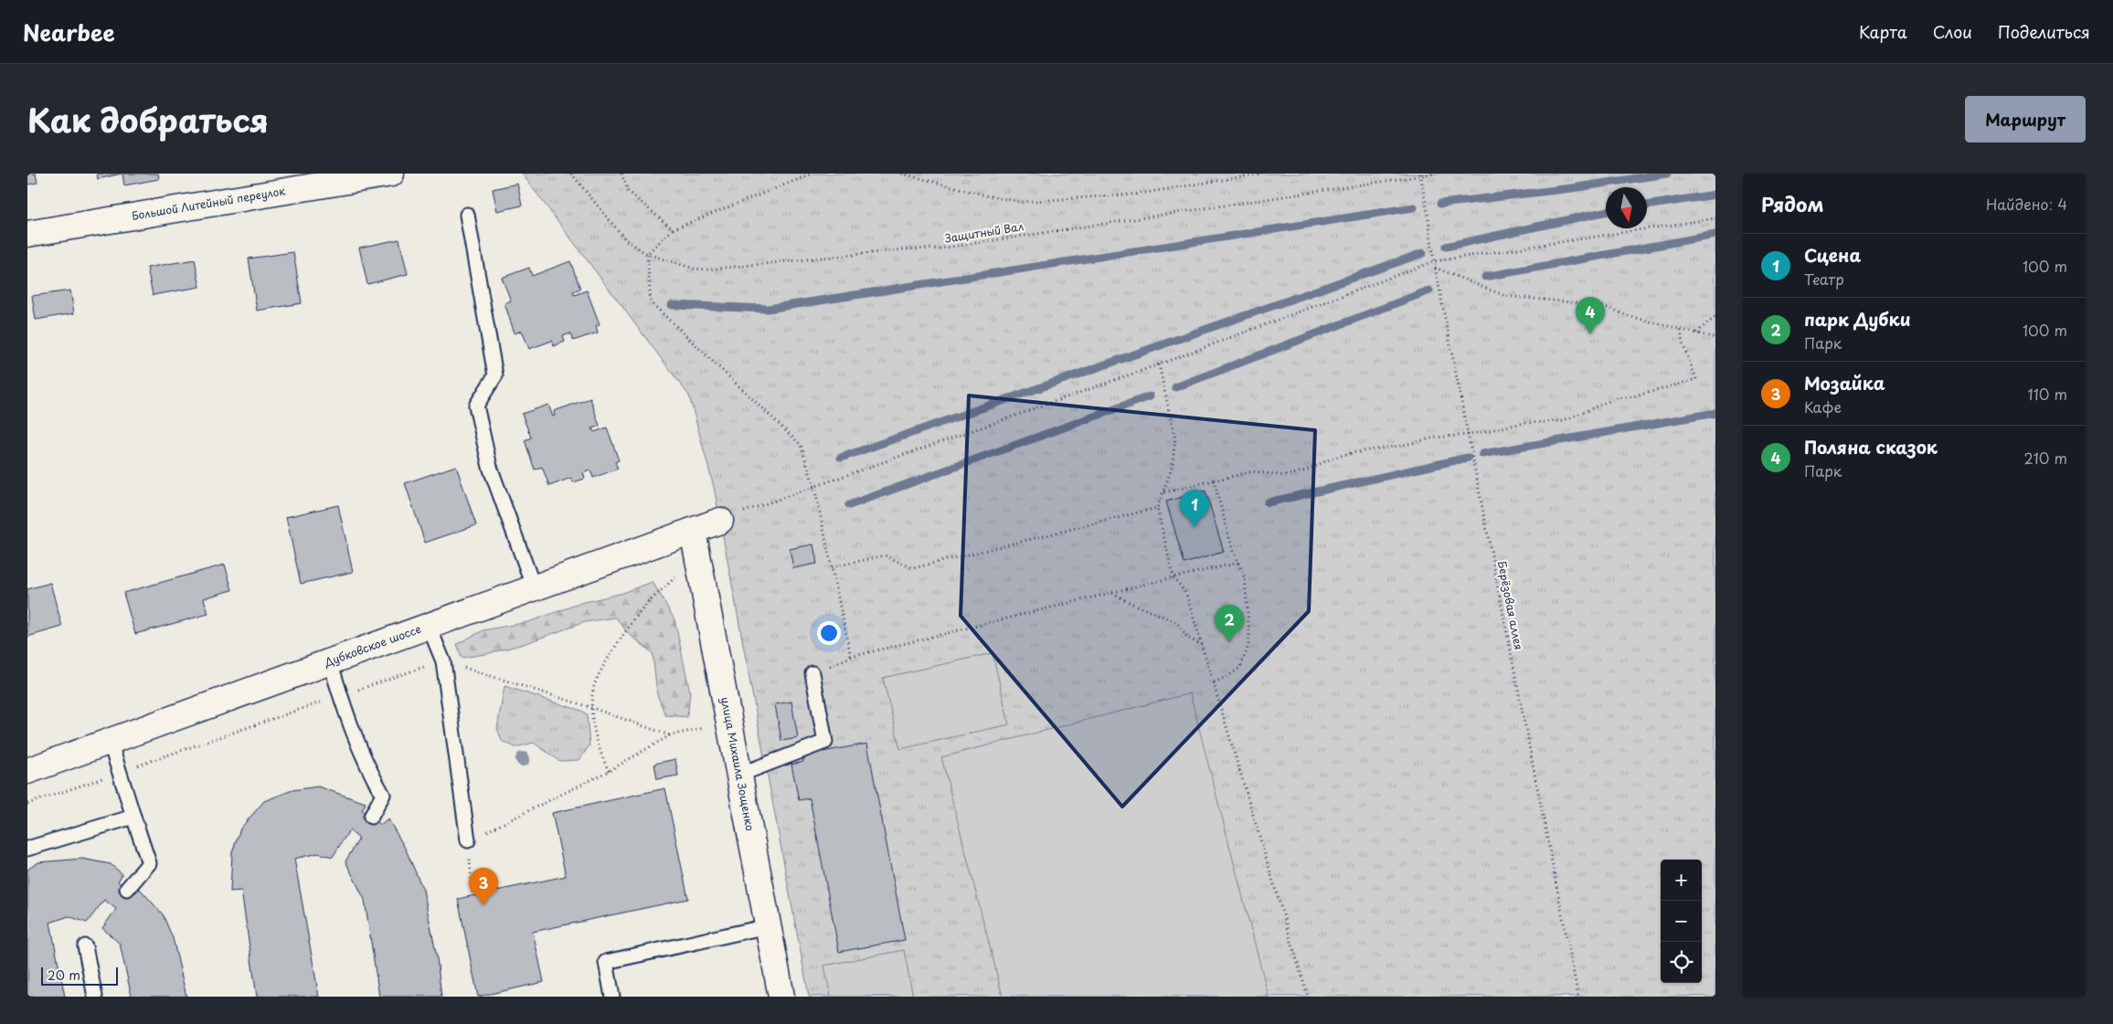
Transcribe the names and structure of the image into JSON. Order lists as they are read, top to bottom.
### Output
{
  "streets": {
    "street": ["Большой Литейный переулок", "Дубковское шоссе", "улица Михаила Зощенко"],
    "path": ["Защитный Вал", "Берёзовая аллея"]
  },
  "crossings": [
    ["Защитный Вал", "Берёзовая аллея"],
    ["Дубковское шоссе", "улица Михаила Зощенко"]
  ],
  "scale_bar": "20 m",
  "north": "bottom",
  "page": {
    "header": "Nearbee",
    "nav": ["Карта", "Слои", "Поделиться"],
    "title": "Как добраться",
    "buttons": "Маршрут",
    "heading": ["Рядом", "Найдено: 4"],
    "list": [
      {
        "mark": "1",
        "name": "Сцена",
        "note": "Театр",
        "value": "100 m"
      },
      {
        "mark": "2",
        "name": "парк Дубки",
        "note": "Парк",
        "value": "100 m"
      },
      {
        "mark": "3",
        "name": "Мозайка",
        "note": "Кафе",
        "value": "110 m"
      },
      {
        "mark": "4",
        "name": "Поляна сказок",
        "note": "Парк",
        "value": "210 m"
      }
    ],
    "pins": [
      "4",
      "1",
      "2",
      "3"
    ],
    "map_buttons": ["+", "−"],
    "scale": "20 m"
  }
}
